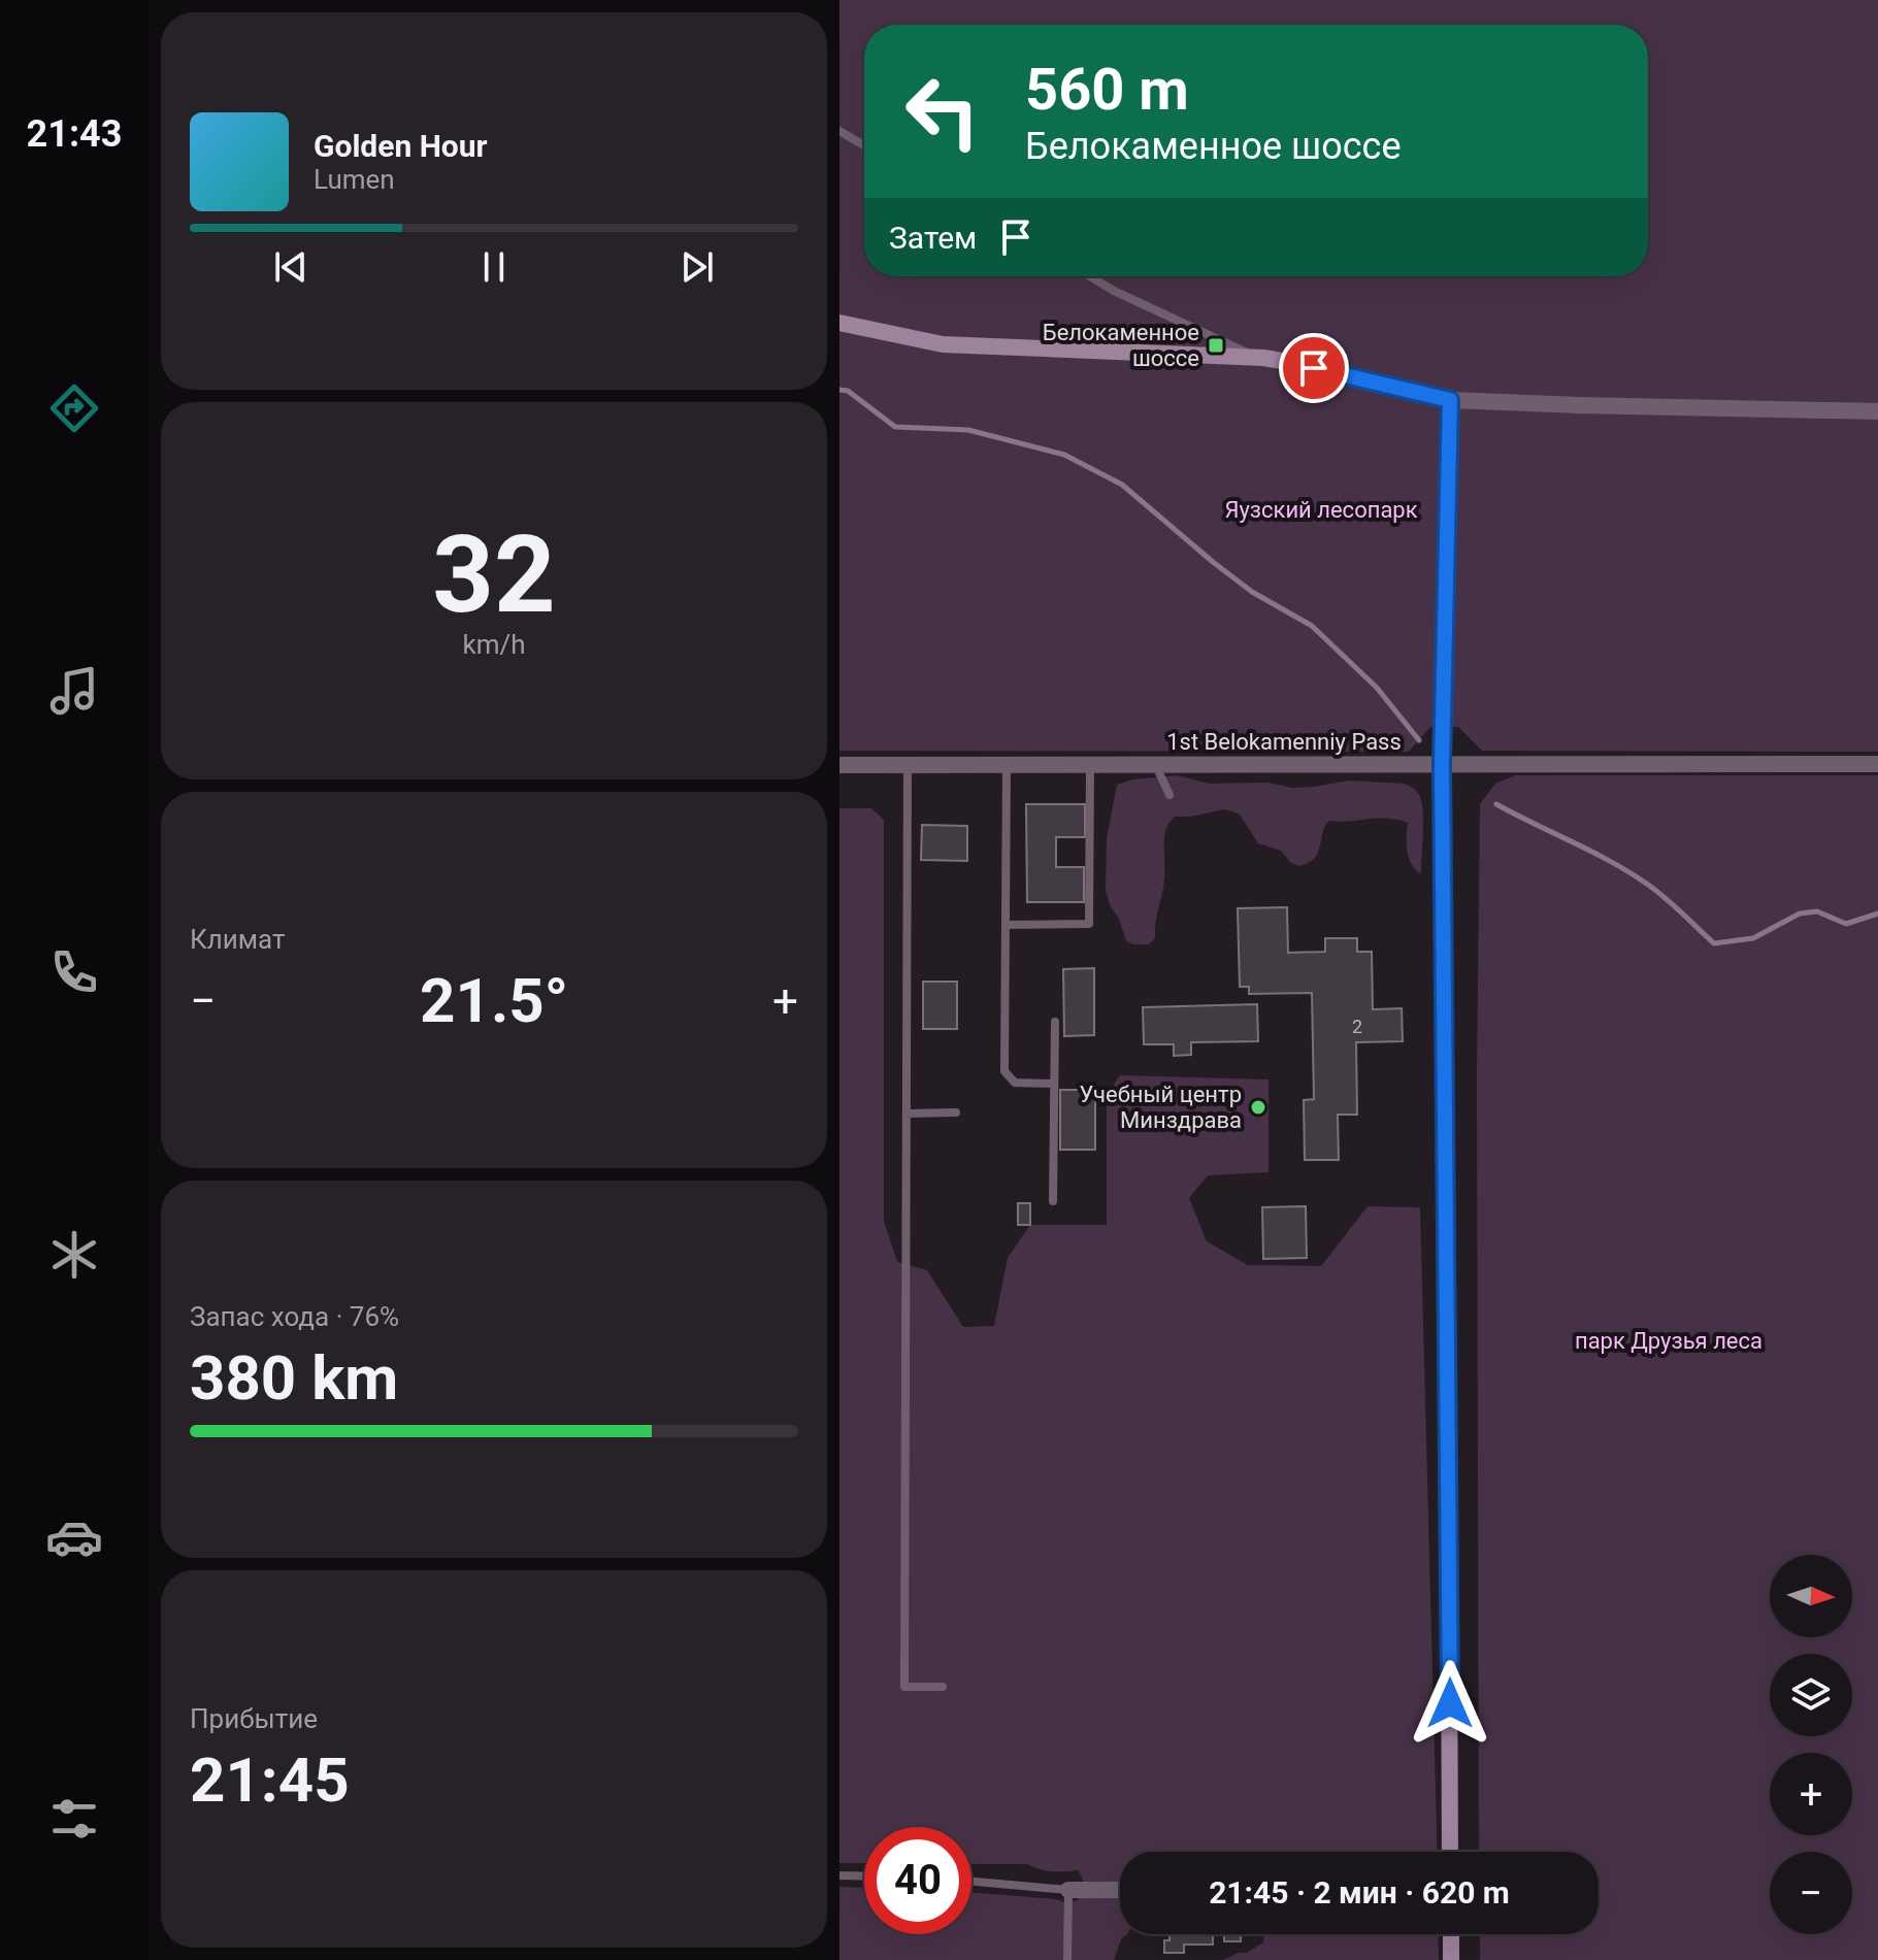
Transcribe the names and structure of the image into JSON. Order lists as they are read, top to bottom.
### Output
{
  "streets": {
    "street": ["1st Belokamenniy Pass"]
  },
  "parks": ["Яузский лесопарк", "парк Друзья леса"],
  "places": {
    "transit": ["Белокаменное шоссе"],
    "other": ["Учебный центр Минздрава"]
  },
  "house_numbers": ["2"],
  "north": "right",
  "page": {
    "tabs": "21:43",
    "turn": ["560 m", "Белокаменное шоссе"],
    "song": ["Golden Hour", "Lumen"],
    "then": "Затем",
    "tile": [
      ["32", "km/h"],
      "Климат",
      ["Запас хода · 76%", "380 km"],
      ["Прибытие", "21:45"]
    ],
    "heat": ["−", "21.5°", "+"],
    "map_buttons": ["+", "−"],
    "limit": "40",
    "trip": "21:45 · 2 мин · 620 m"
  }
}
